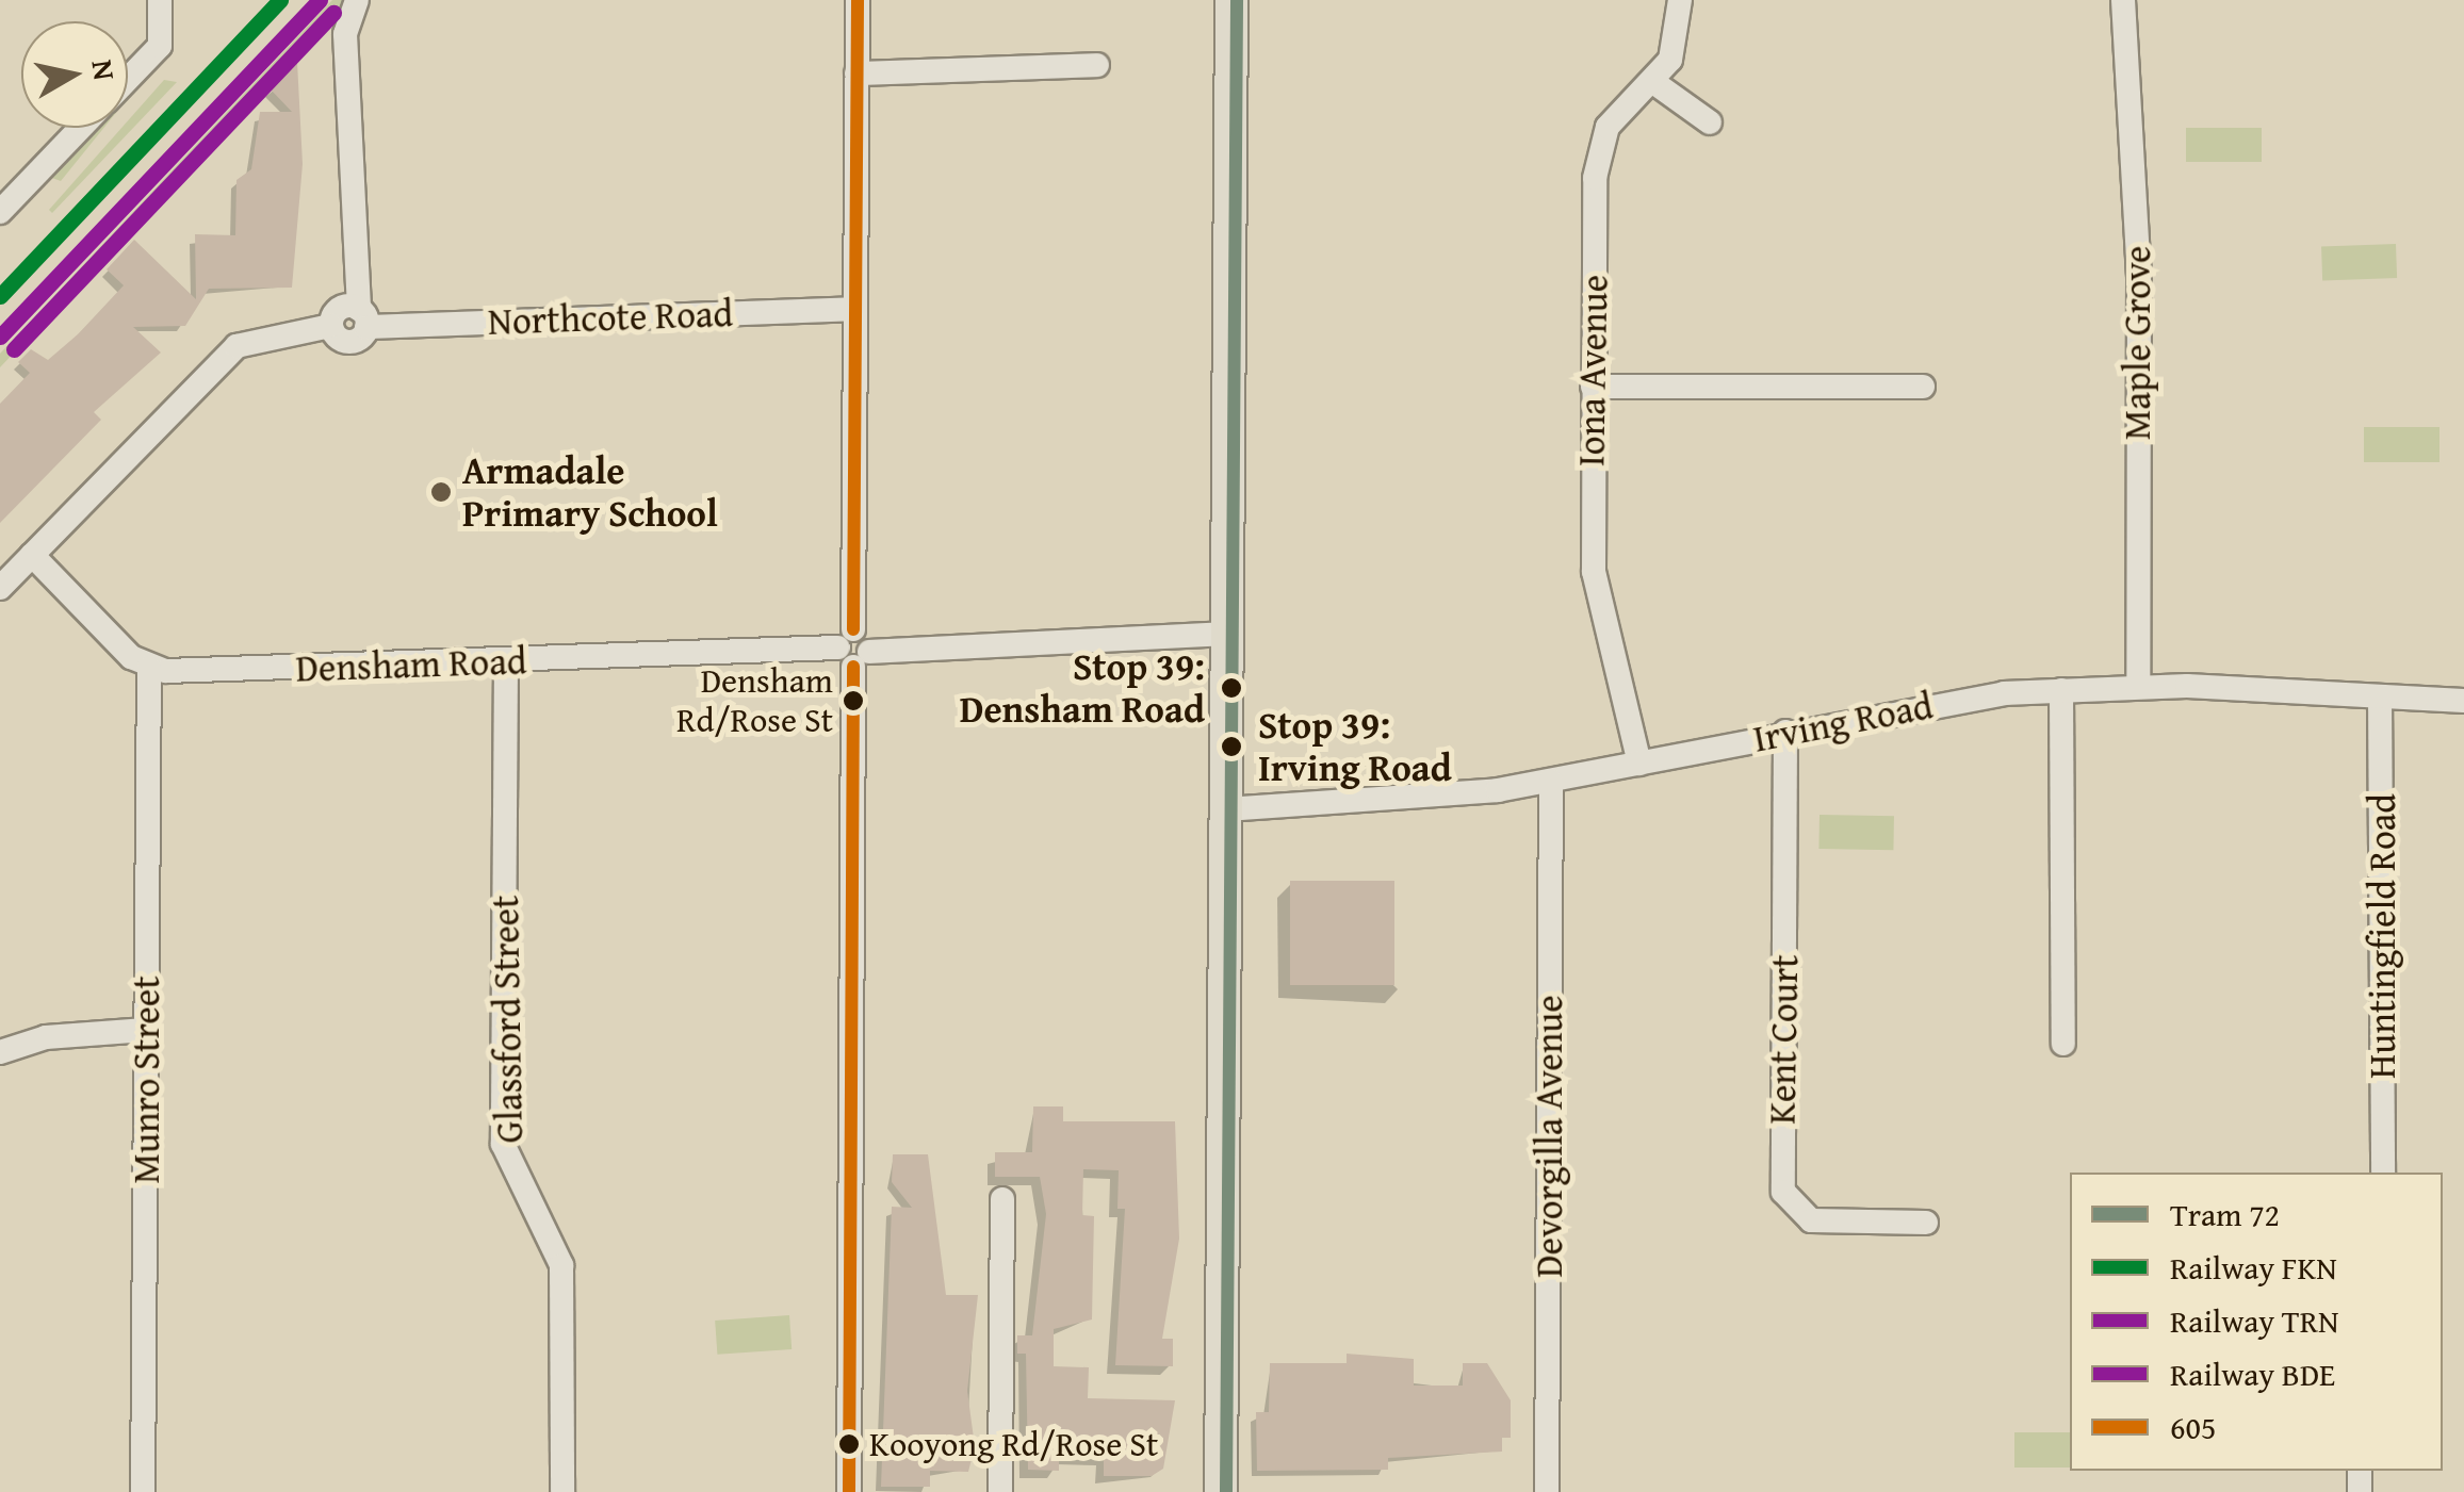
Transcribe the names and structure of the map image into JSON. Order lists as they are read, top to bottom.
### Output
{
  "streets": {
    "street": [
      "Northcote Road",
      "Maple Grove",
      "Iona Avenue",
      "Densham Road",
      "Irving Road",
      "Huntingfield Road",
      "Glassford Street",
      "Kent Court",
      "Munro Street",
      "Devorgilla Avenue"
    ]
  },
  "crossings": [
    ["Maple Grove", "Irving Road"],
    ["Iona Avenue", "Irving Road"],
    ["Densham Road", "Glassford Street"],
    ["Densham Road", "Munro Street"],
    ["Irving Road", "Huntingfield Road"],
    ["Irving Road", "Kent Court"],
    ["Irving Road", "Devorgilla Avenue"]
  ],
  "places": [
    "Armadale Primary School",
    "Stop 39: Densham Road",
    "Densham Rd/Rose St",
    "Stop 39: Irving Road",
    "Kooyong Rd/Rose St"
  ],
  "lines": [
    "tram line 72",
    "rail line FKN",
    "rail line TRN",
    "transit line 605",
    "rail line BDE"
  ],
  "legend": [
    "Tram 72",
    "Railway FKN",
    "Railway TRN",
    "Railway BDE",
    "605"
  ],
  "north": "right"
}
